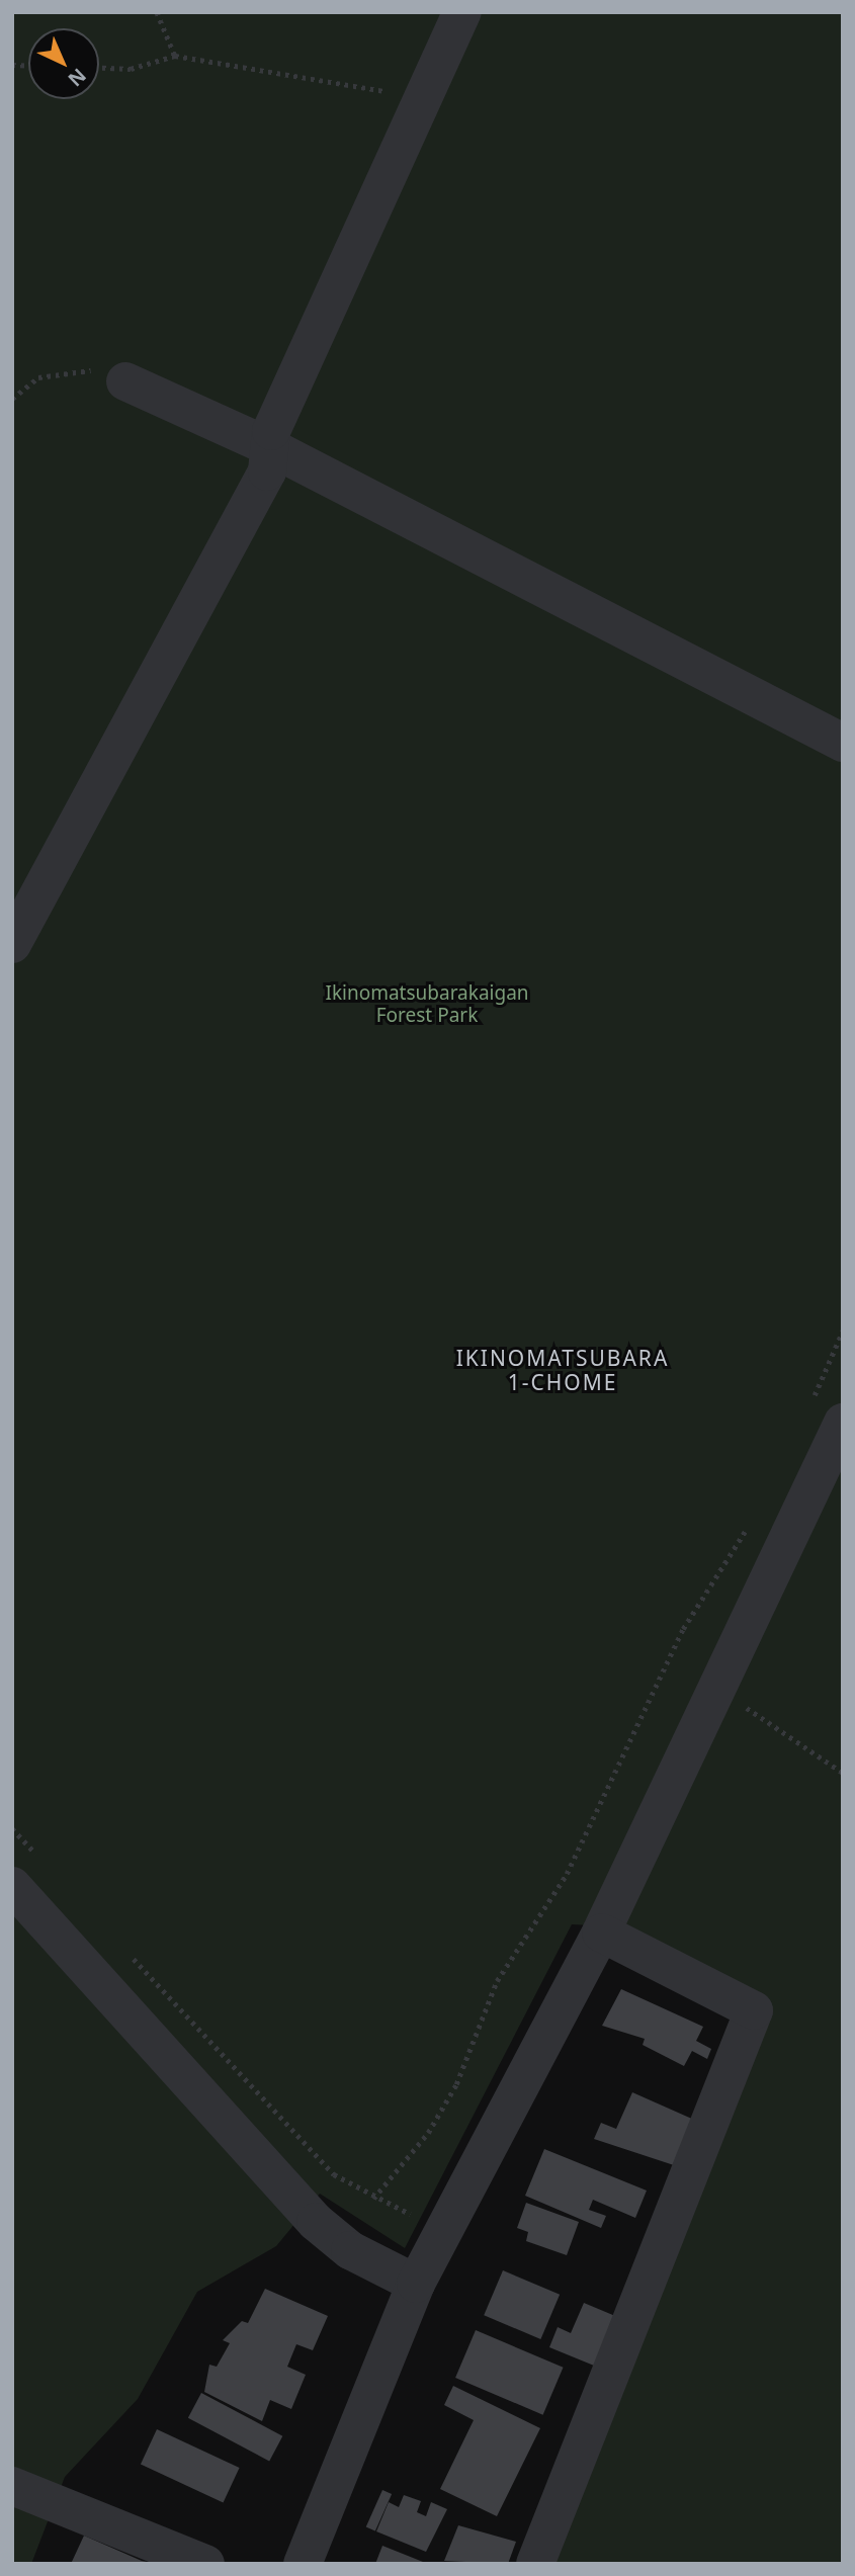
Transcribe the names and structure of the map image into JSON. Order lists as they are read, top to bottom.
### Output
{
  "districts": ["IKINOMATSUBARA 1-CHOME"],
  "parks": ["Ikinomatsubarakaigan Forest Park"],
  "north": "bottom right"
}
